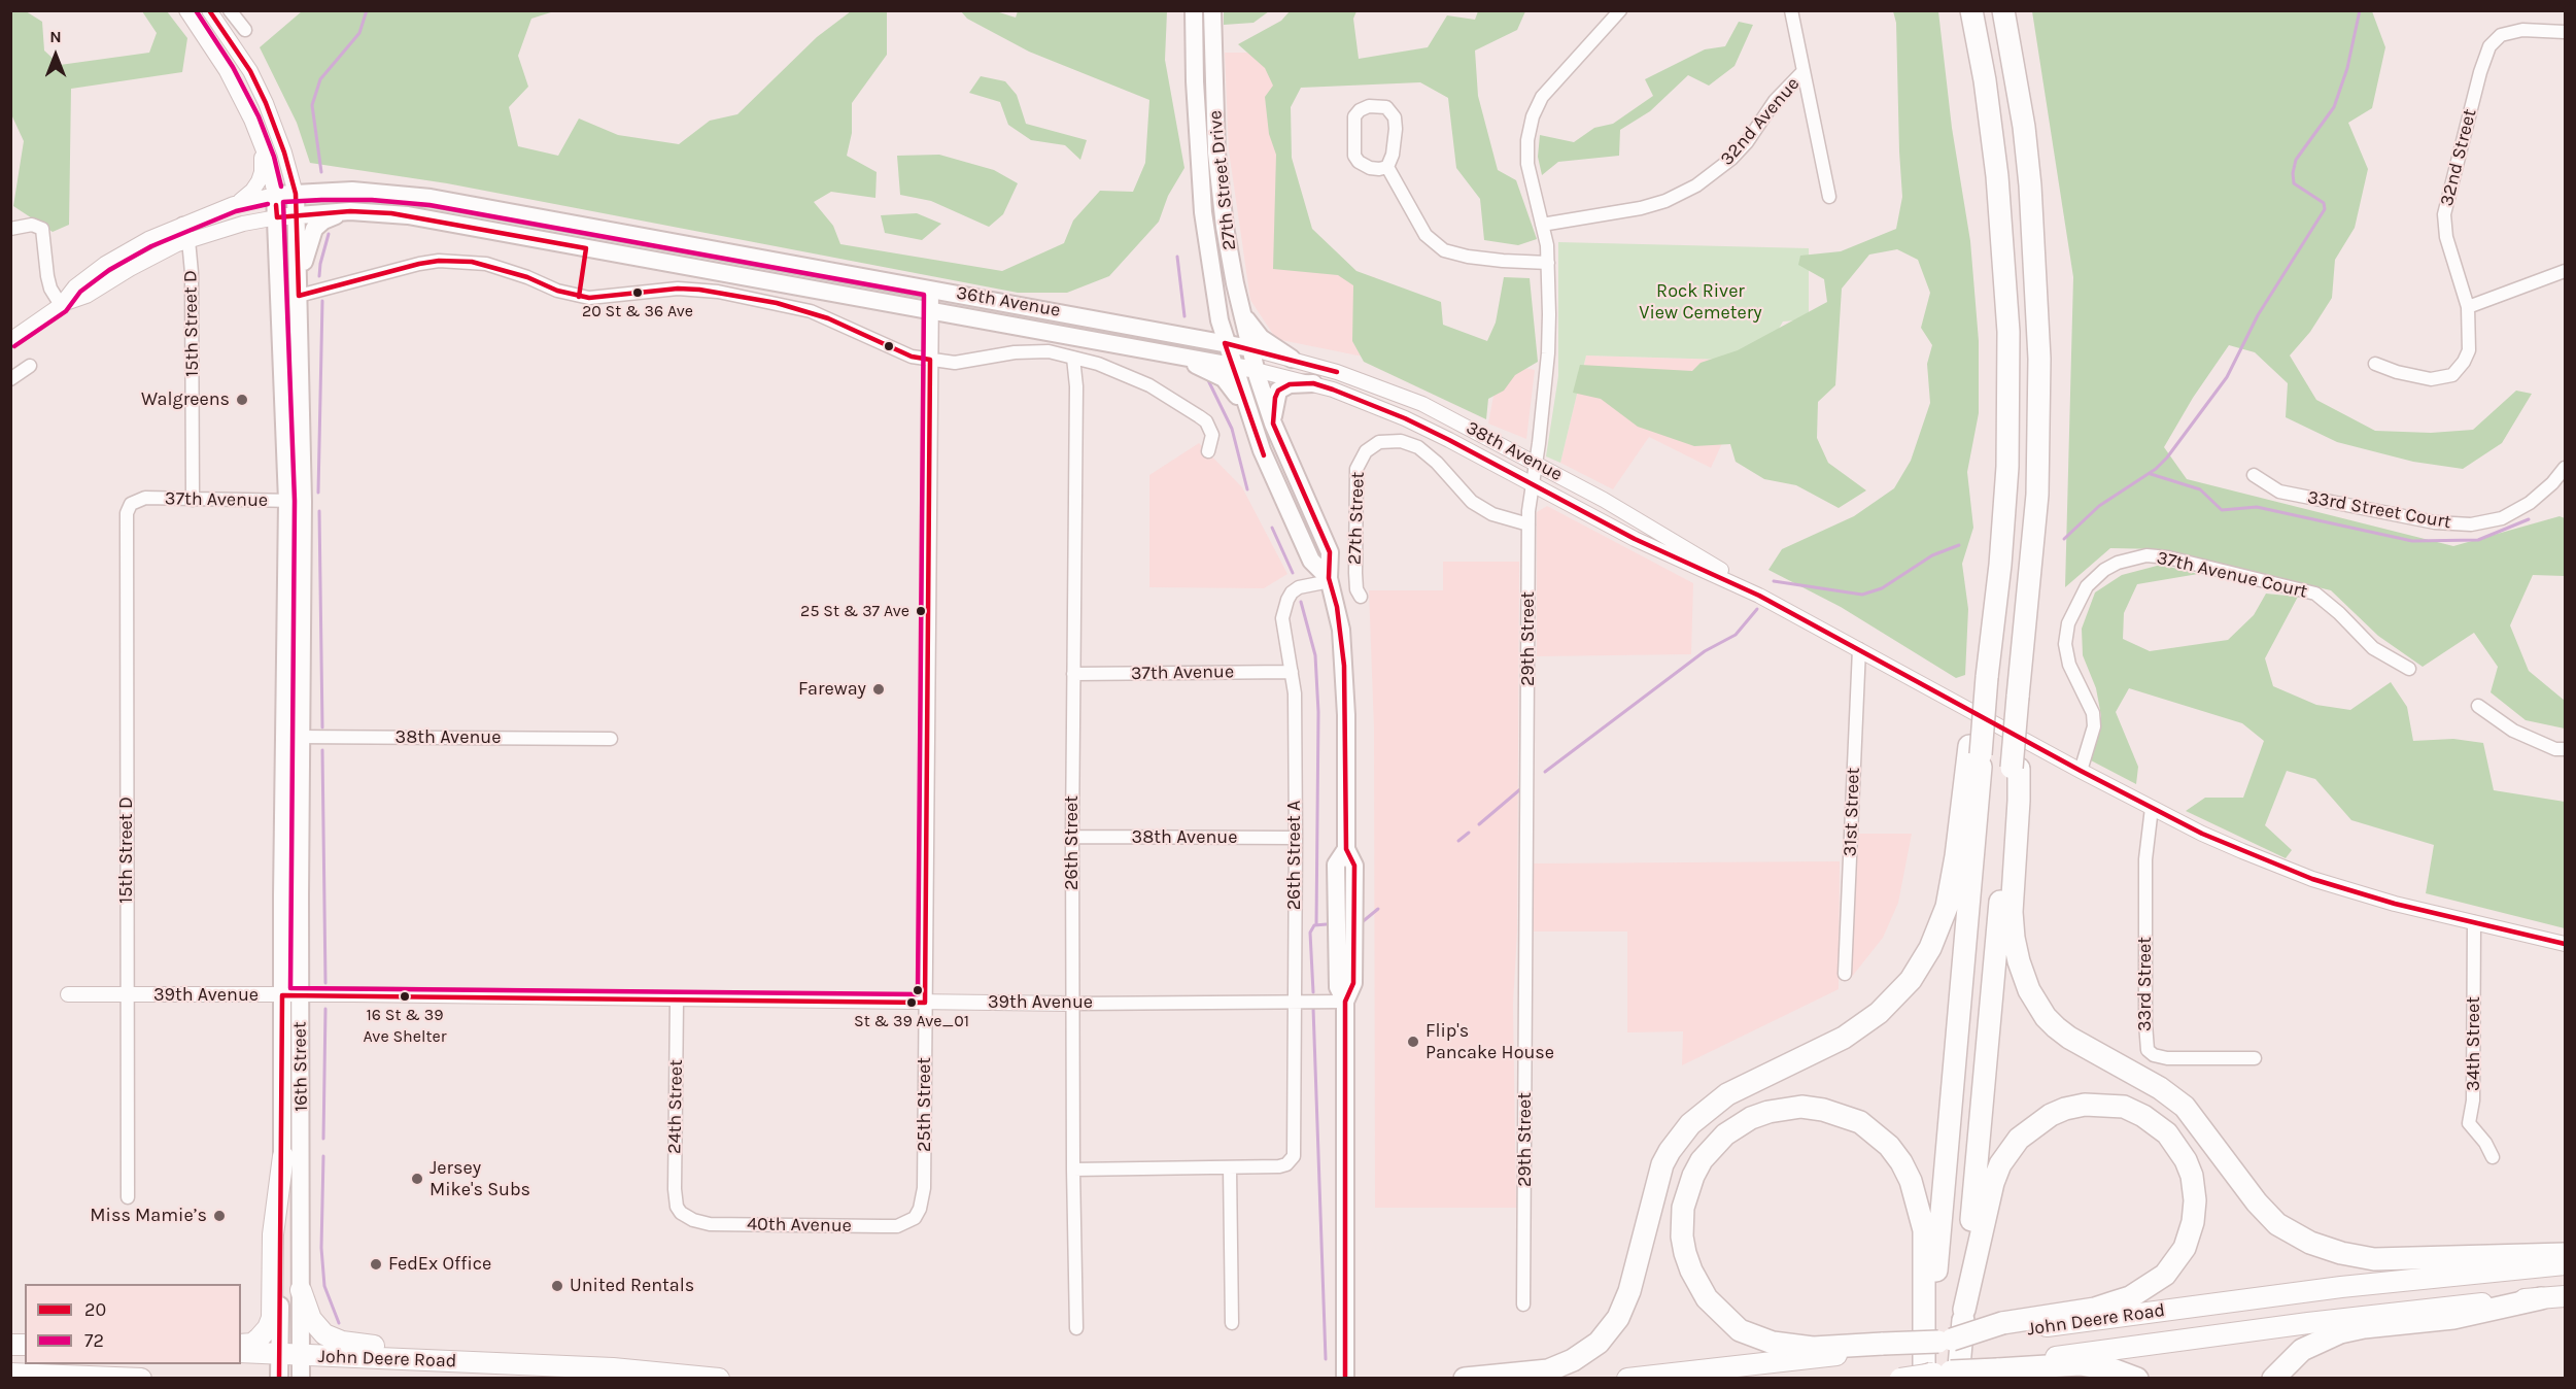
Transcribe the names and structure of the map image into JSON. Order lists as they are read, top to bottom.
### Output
{
  "streets": {
    "highway": ["John Deere Road"],
    "main road": [
      "27th Street Drive",
      "36th Avenue",
      "27th Street",
      "16th Street"
    ],
    "street": [
      "32nd Avenue",
      "32nd Street",
      "15th Street D",
      "38th Avenue",
      "37th Avenue",
      "33rd Street Court",
      "37th Avenue Court",
      "29th Street",
      "31st Street",
      "26th Street",
      "26th Street A",
      "33rd Street",
      "39th Avenue",
      "34th Street",
      "25th Street",
      "24th Street",
      "40th Avenue"
    ]
  },
  "crossings": [
    ["32nd Avenue", "29th Street"],
    ["27th Street Drive", "36th Avenue"],
    ["27th Street Drive", "38th Avenue"],
    ["27th Street Drive", "27th Street"],
    ["36th Avenue", "15th Street D"],
    ["36th Avenue", "38th Avenue"],
    ["36th Avenue", "27th Street"],
    ["36th Avenue", "16th Street"],
    ["36th Avenue", "25th Street"],
    ["15th Street D", "37th Avenue"],
    ["15th Street D", "39th Avenue"],
    ["38th Avenue", "27th Street"],
    ["38th Avenue", "37th Avenue Court"],
    ["38th Avenue", "29th Street"],
    ["38th Avenue", "31st Street"],
    ["38th Avenue", "26th Street"],
    ["38th Avenue", "26th Street A"],
    ["38th Avenue", "33rd Street"],
    ["38th Avenue", "34th Street"],
    ["38th Avenue", "16th Street"],
    ["37th Avenue", "26th Street"],
    ["37th Avenue", "26th Street A"],
    ["37th Avenue", "16th Street"],
    ["27th Street", "29th Street"],
    ["27th Street", "26th Street A"],
    ["27th Street", "39th Avenue"],
    ["26th Street", "39th Avenue"],
    ["26th Street A", "39th Avenue"],
    ["39th Avenue", "16th Street"],
    ["39th Avenue", "25th Street"],
    ["39th Avenue", "24th Street"],
    ["16th Street", "John Deere Road"],
    ["25th Street", "40th Avenue"],
    ["24th Street", "40th Avenue"]
  ],
  "parks": ["Rock River View Cemetery"],
  "places": [
    "20 St & 36 Ave",
    "Walgreens",
    "25 St & 37 Ave",
    "Fareway",
    "16 St & 39 Ave Shelter",
    "St & 39 Ave_01",
    "Flip's Pancake House",
    "Jersey Mike's Subs",
    "Miss Mamie’s",
    "FedEx Office",
    "United Rentals"
  ],
  "lines": ["transit line 20", "transit line 72"],
  "legend": ["20", "72"],
  "north": "top"
}
